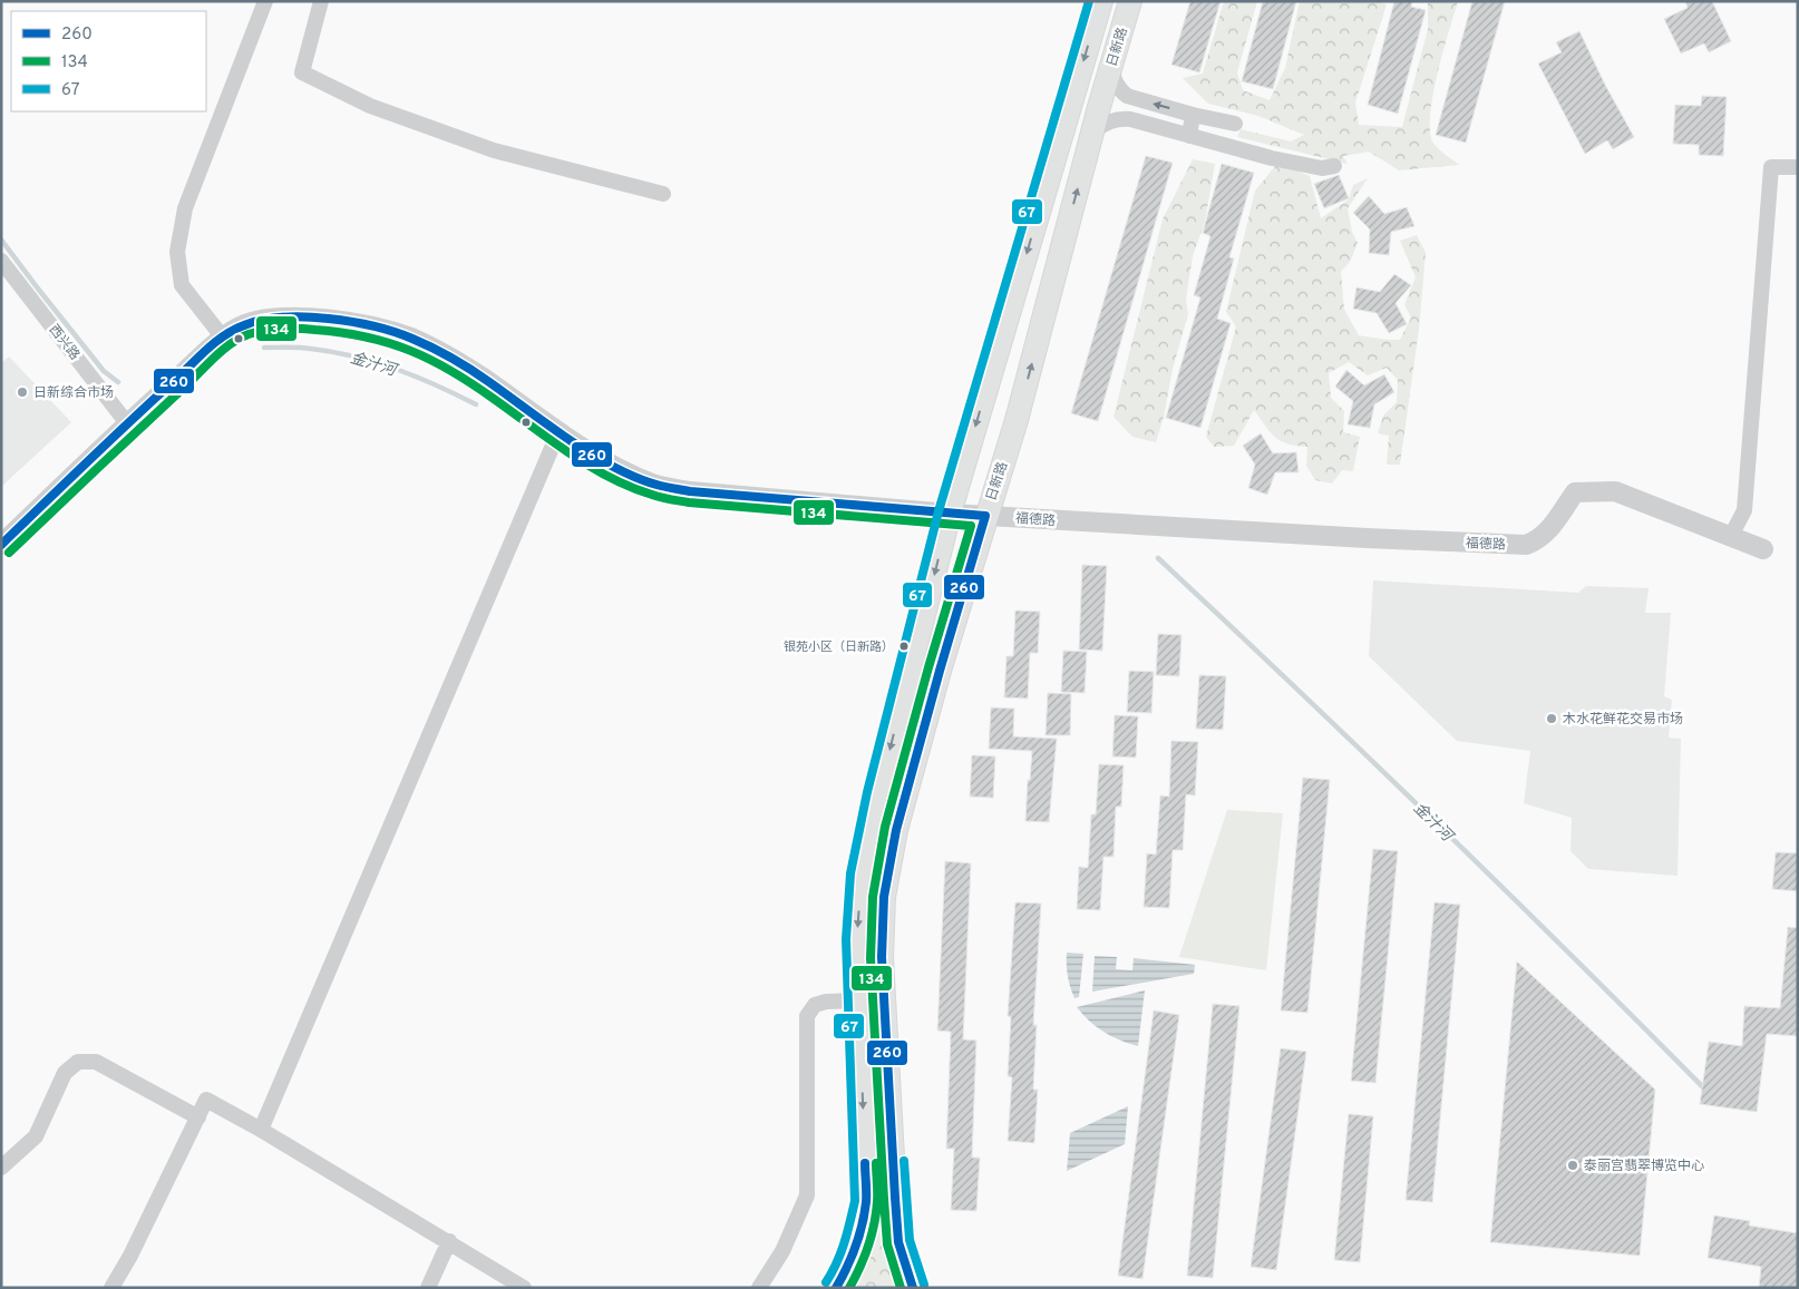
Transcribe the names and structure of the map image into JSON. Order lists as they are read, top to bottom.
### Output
{
  "streets": {
    "main road": ["日新路"],
    "street": ["西兴路", "福德路"]
  },
  "crossings": [
    ["日新路", "福德路"],
    ["西兴路", "福德路"]
  ],
  "water": ["金汁河"],
  "places": [
    "日新综合市场",
    "银苑小区（日新路）",
    "木水花鲜花交易市场",
    "泰丽宫翡翠博览中心"
  ],
  "lines": ["transit line 67", "transit line 260", "transit line 134"],
  "legend": ["260", "134", "67"]
}
